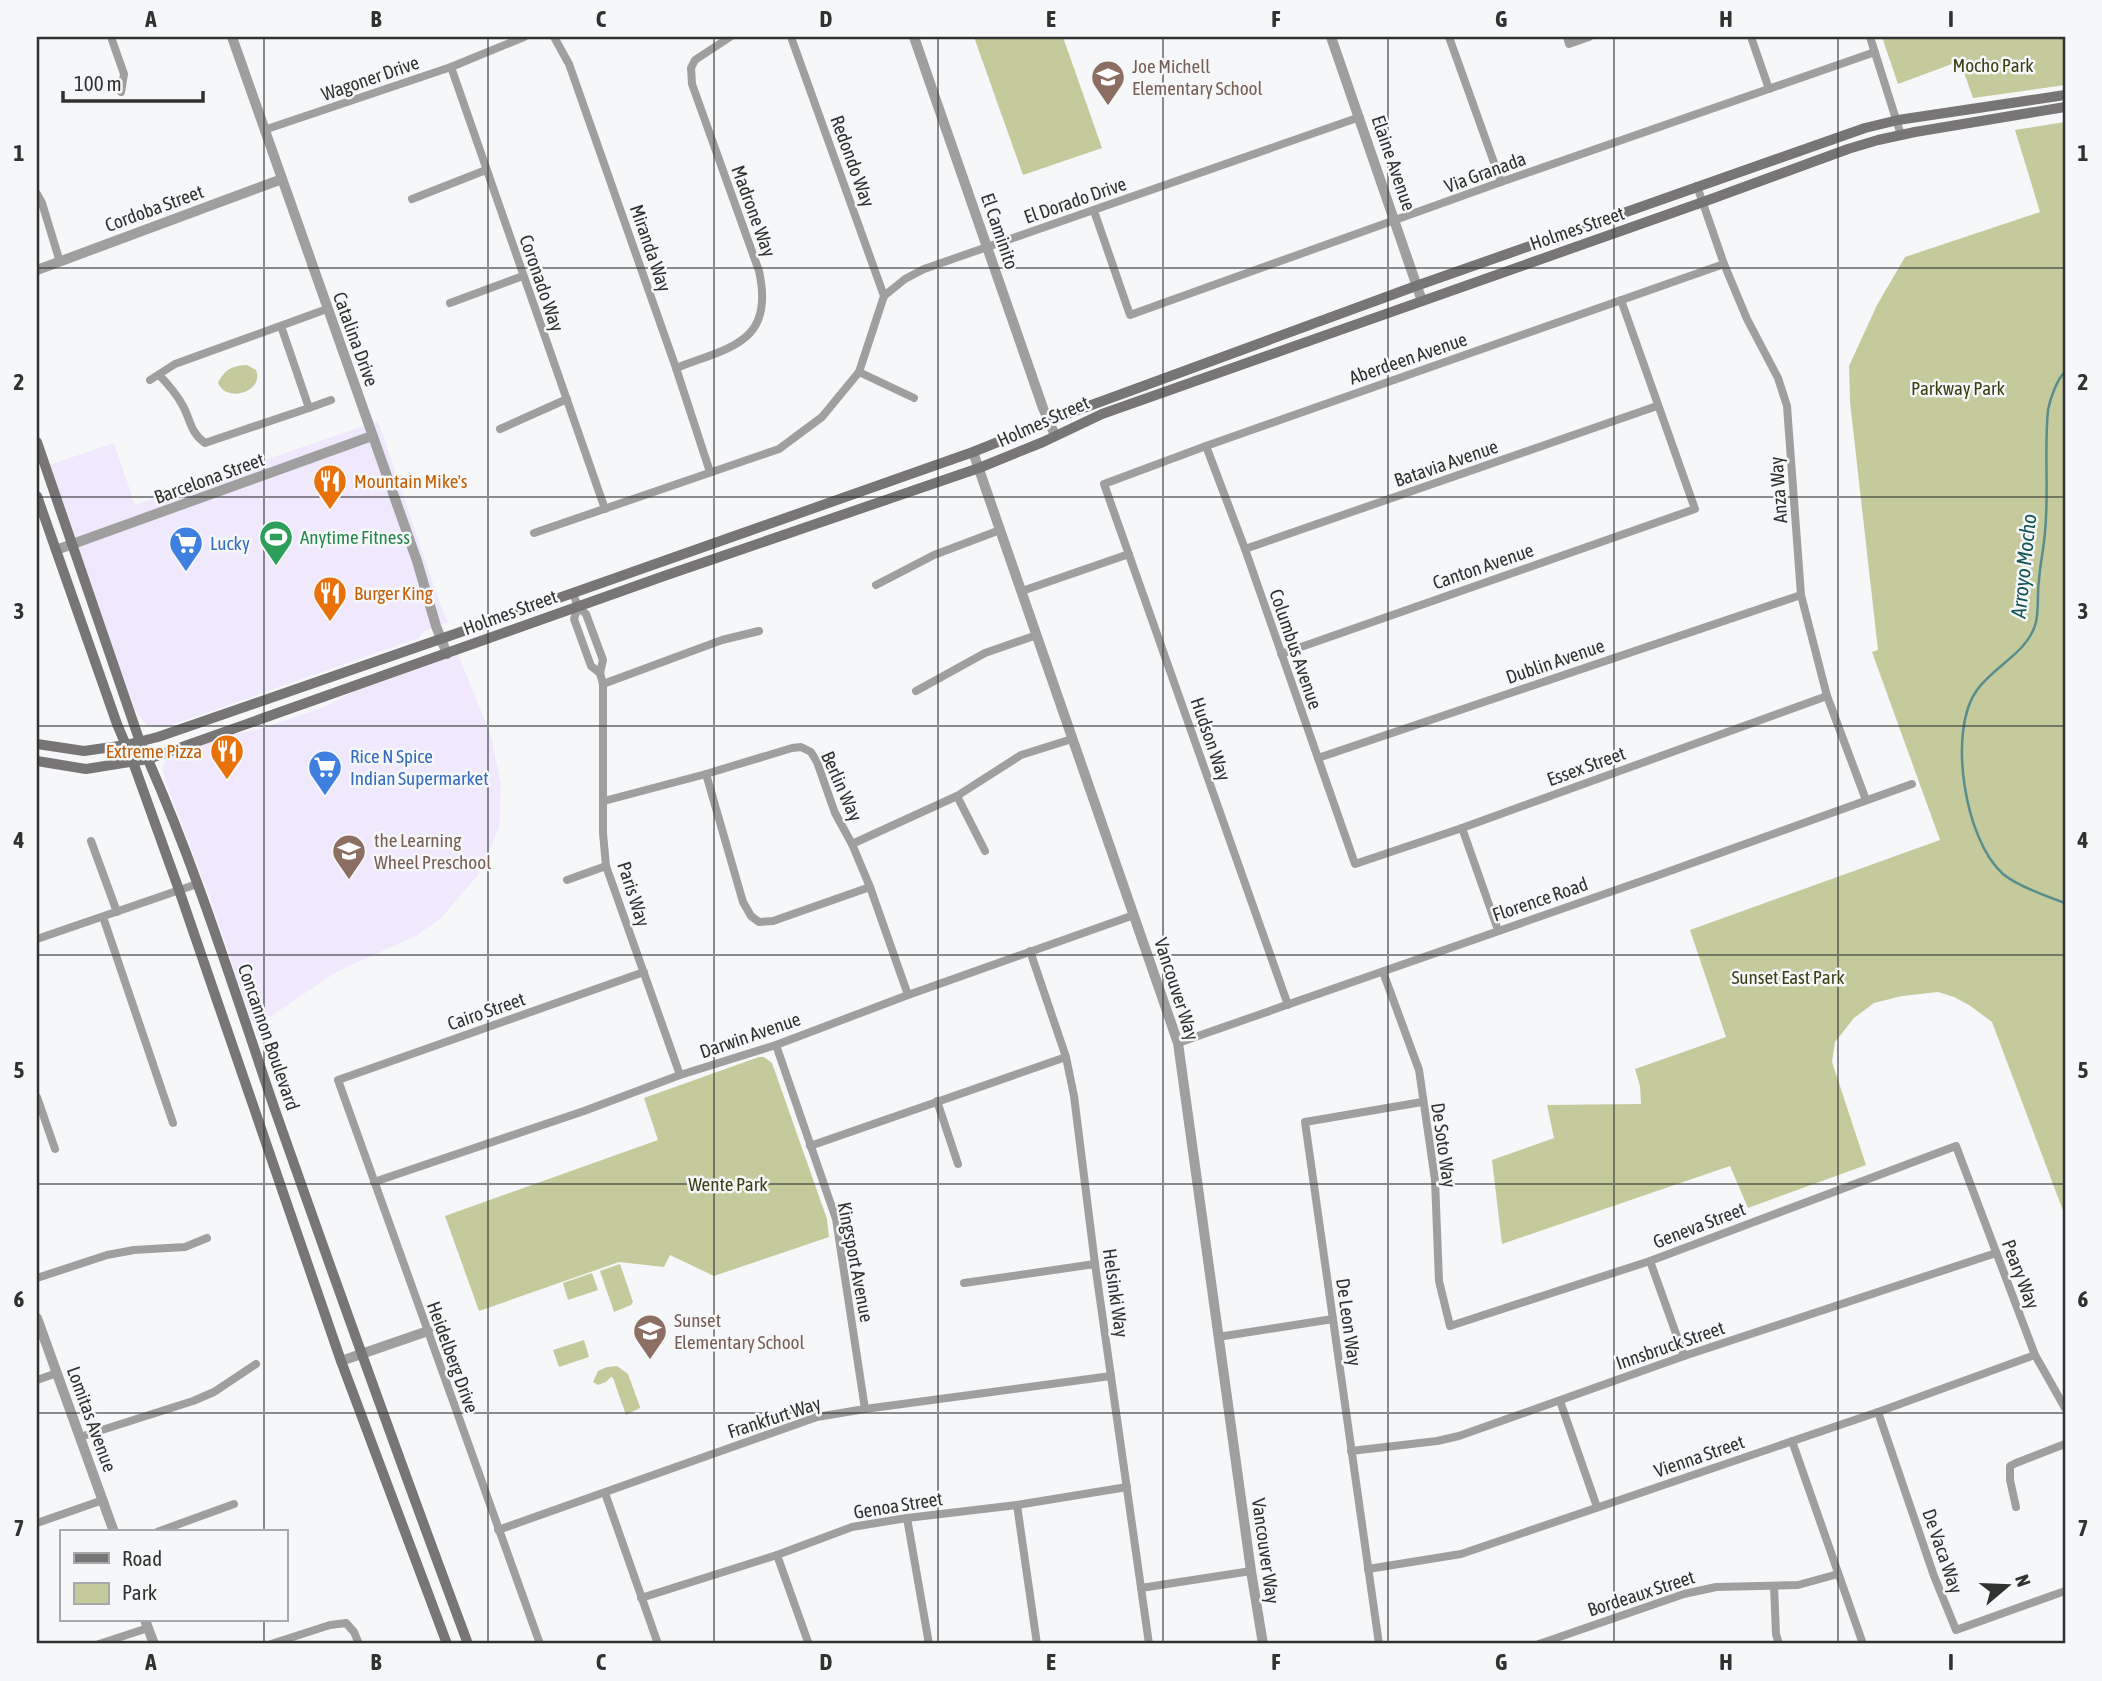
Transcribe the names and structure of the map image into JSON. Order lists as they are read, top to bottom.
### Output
{
  "streets": {
    "main road": ["Holmes Street", "Concannon Boulevard"],
    "street": [
      "Wagoner Drive",
      "Redondo Way",
      "Elaine Avenue",
      "Via Granada",
      "El Dorado Drive",
      "Cordoba Street",
      "Madrone Way",
      "El Caminito",
      "Miranda Way",
      "Coronado Way",
      "Catalina Drive",
      "Aberdeen Avenue",
      "Batavia Avenue",
      "Barcelona Street",
      "Anza Way",
      "Canton Avenue",
      "Columbus Avenue",
      "Dublin Avenue",
      "Hudson Way",
      "Essex Street",
      "Berlin Way",
      "Paris Way",
      "Florence Road",
      "Vancouver Way",
      "Cairo Street",
      "Darwin Avenue",
      "De Soto Way",
      "Geneva Street",
      "Kingsport Avenue",
      "Peary Way",
      "Helsinki Way",
      "De Leon Way",
      "Innsbruck Street",
      "Heidelberg Drive",
      "Frankfurt Way",
      "Lomitas Avenue",
      "Vienna Street",
      "Genoa Street",
      "De Vaca Way",
      "Bordeaux Street"
    ]
  },
  "crossings": [
    ["Wagoner Drive", "Coronado Way"],
    ["Wagoner Drive", "Catalina Drive"],
    ["Redondo Way", "El Dorado Drive"],
    ["Elaine Avenue", "Via Granada"],
    ["Elaine Avenue", "El Dorado Drive"],
    ["Elaine Avenue", "Holmes Street"],
    ["Via Granada", "El Dorado Drive"],
    ["El Dorado Drive", "El Caminito"],
    ["Cordoba Street", "Catalina Drive"],
    ["Madrone Way", "Miranda Way"],
    ["Holmes Street", "El Caminito"],
    ["Holmes Street", "Catalina Drive"],
    ["Holmes Street", "Anza Way"],
    ["Holmes Street", "Paris Way"],
    ["Holmes Street", "Vancouver Way"],
    ["Holmes Street", "Concannon Boulevard"],
    ["Catalina Drive", "Barcelona Street"],
    ["Aberdeen Avenue", "Anza Way"],
    ["Aberdeen Avenue", "Columbus Avenue"],
    ["Aberdeen Avenue", "Hudson Way"],
    ["Batavia Avenue", "Canton Avenue"],
    ["Batavia Avenue", "Columbus Avenue"],
    ["Barcelona Street", "Concannon Boulevard"],
    ["Anza Way", "Dublin Avenue"],
    ["Anza Way", "Essex Street"],
    ["Anza Way", "Florence Road"],
    ["Canton Avenue", "Columbus Avenue"],
    ["Columbus Avenue", "Dublin Avenue"],
    ["Columbus Avenue", "Essex Street"],
    ["Hudson Way", "Florence Road"],
    ["Berlin Way", "Paris Way"],
    ["Berlin Way", "Darwin Avenue"],
    ["Paris Way", "Cairo Street"],
    ["Paris Way", "Darwin Avenue"],
    ["Florence Road", "Vancouver Way"],
    ["Florence Road", "De Soto Way"],
    ["Vancouver Way", "Darwin Avenue"],
    ["Cairo Street", "Heidelberg Drive"],
    ["Darwin Avenue", "Kingsport Avenue"],
    ["Darwin Avenue", "Helsinki Way"],
    ["Darwin Avenue", "Heidelberg Drive"],
    ["De Soto Way", "Geneva Street"],
    ["De Soto Way", "De Leon Way"],
    ["Geneva Street", "Peary Way"],
    ["Kingsport Avenue", "Frankfurt Way"],
    ["Peary Way", "Innsbruck Street"],
    ["Peary Way", "Vienna Street"],
    ["Helsinki Way", "Frankfurt Way"],
    ["Helsinki Way", "Genoa Street"],
    ["De Leon Way", "Innsbruck Street"],
    ["De Leon Way", "Vienna Street"],
    ["Heidelberg Drive", "Frankfurt Way"],
    ["Vienna Street", "De Vaca Way"]
  ],
  "water": ["Arroyo Mocho"],
  "parks": [
    "Mocho Park",
    "Parkway Park",
    "Sunset East Park",
    "Wente Park"
  ],
  "places": {
    "school or university": ["Joe Michell Elementary School", "the Learning Wheel Preschool", "Sunset Elementary School"],
    "restaurant": ["Mountain Mike's", "Burger King", "Extreme Pizza"],
    "sports": ["Anytime Fitness"],
    "supermarket": ["Lucky", "Rice N Spice Indian Supermarket"]
  },
  "legend": ["Road", "Park"],
  "scale_bar": "100 m",
  "north": "right",
  "grid": {
    "columns": [
      "A",
      "B",
      "C",
      "D",
      "E",
      "F",
      "G",
      "H",
      "I"
    ],
    "rows": [
      "1",
      "2",
      "3",
      "4",
      "5",
      "6",
      "7"
    ]
  }
}
